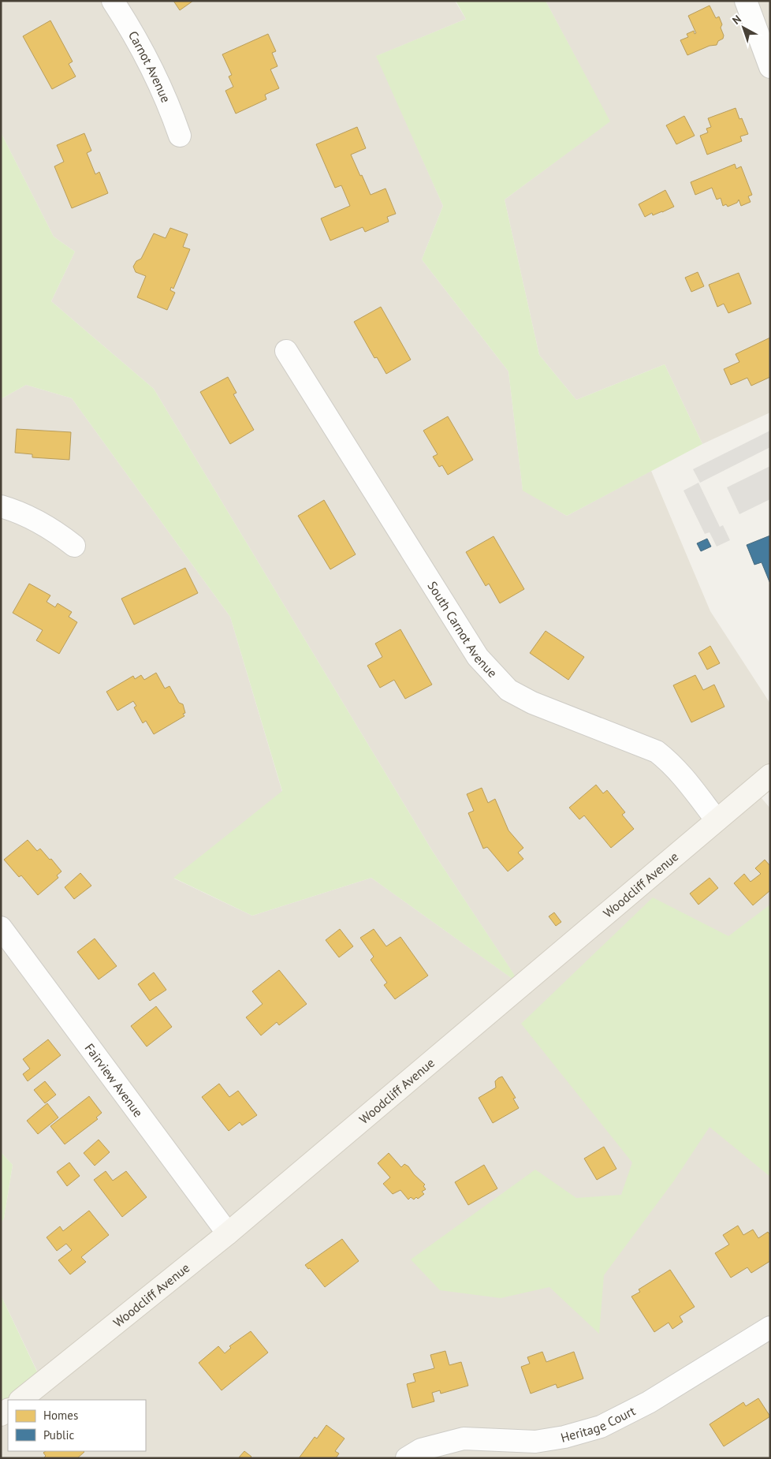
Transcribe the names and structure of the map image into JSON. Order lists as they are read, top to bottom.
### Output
{
  "streets": {
    "main road": ["Woodcliff Avenue"],
    "street": [
      "Carnot Avenue",
      "South Carnot Avenue",
      "Fairview Avenue",
      "Heritage Court"
    ]
  },
  "crossings": [
    ["South Carnot Avenue", "Woodcliff Avenue"],
    ["Woodcliff Avenue", "Fairview Avenue"]
  ],
  "legend": ["Homes", "Public"],
  "north": "top left"
}
